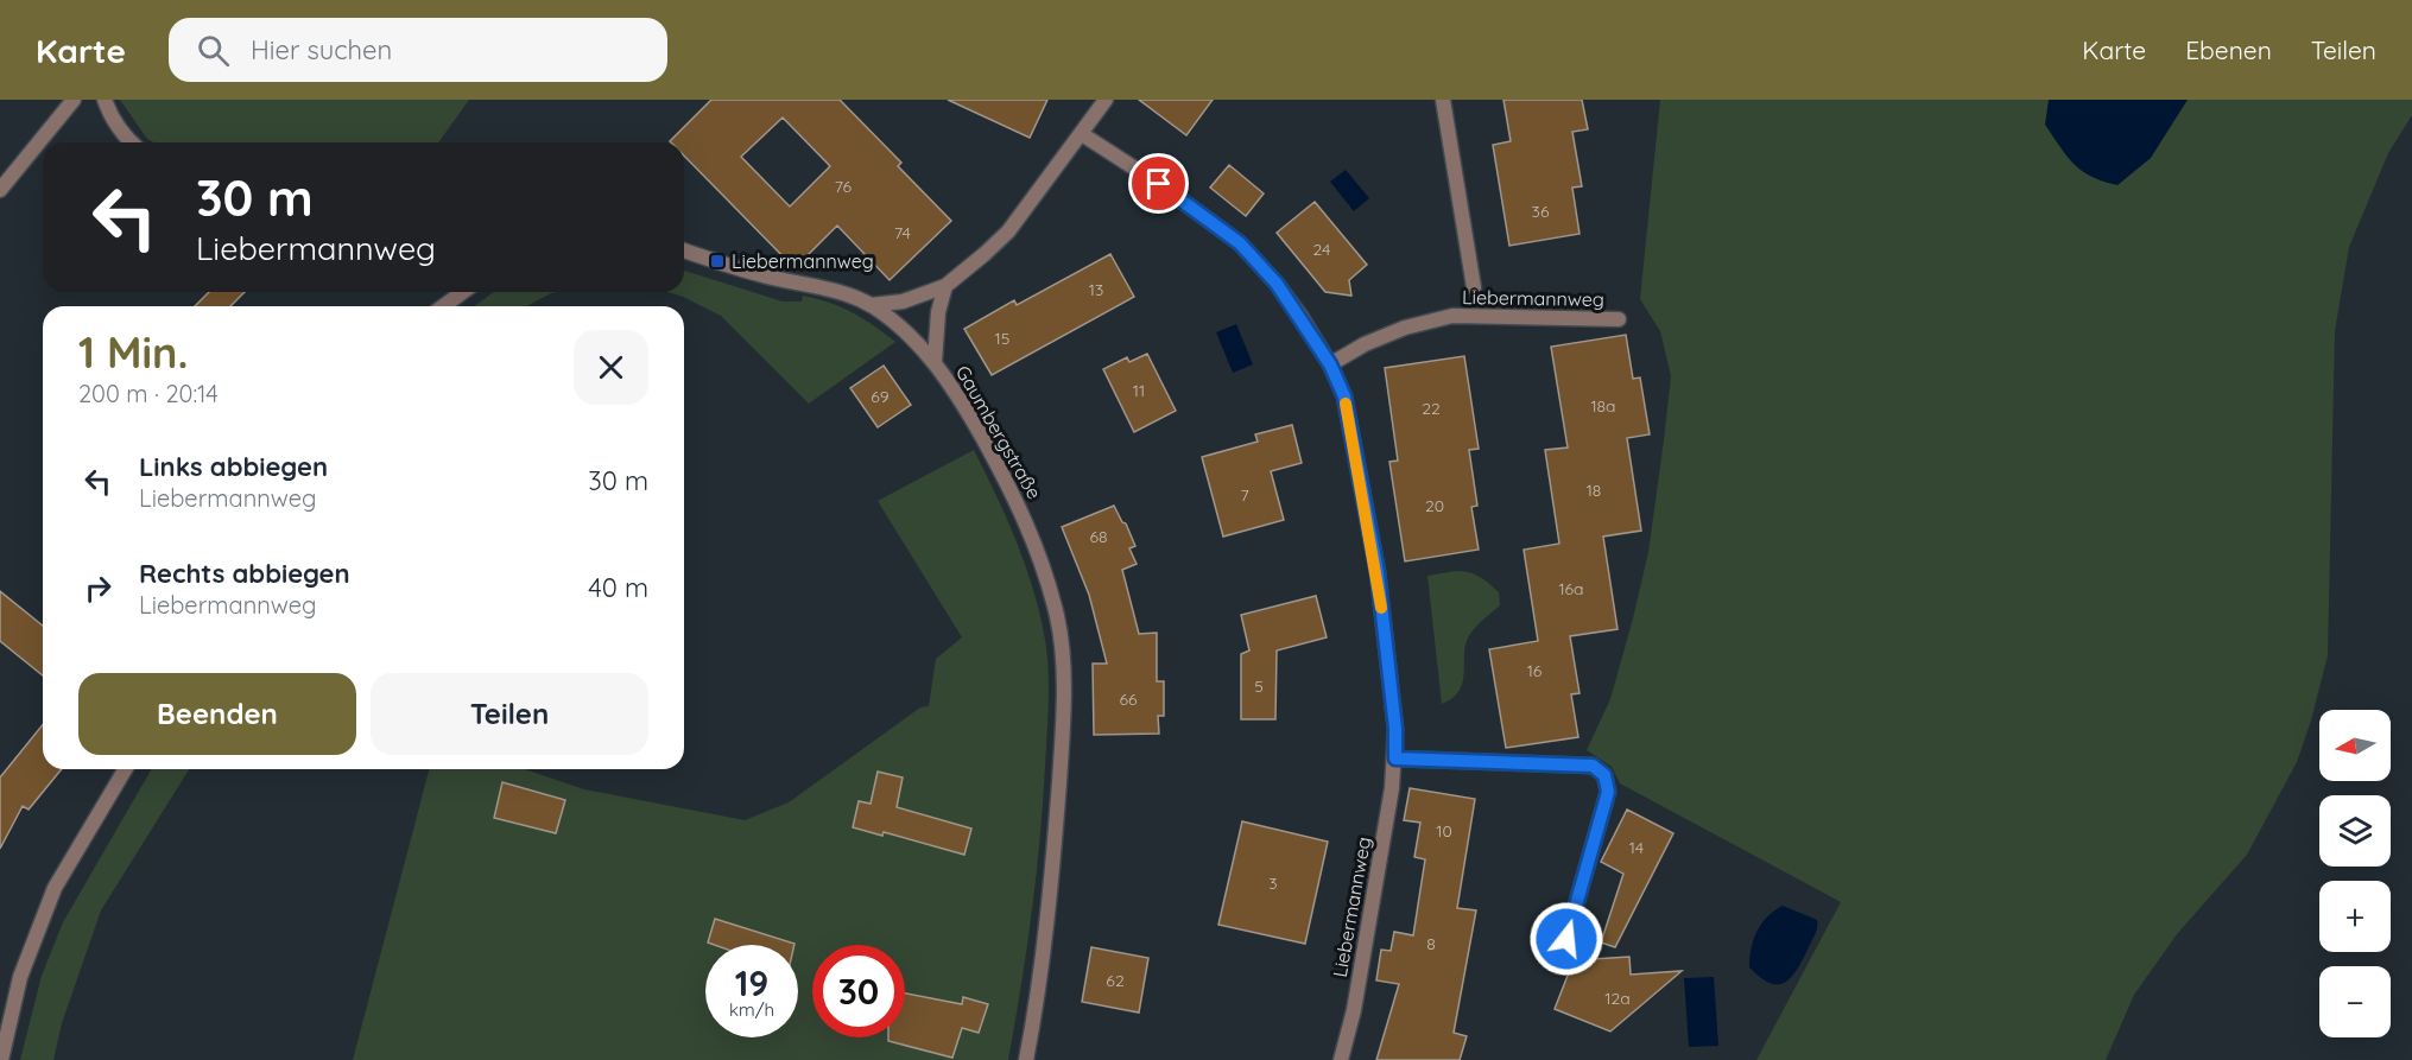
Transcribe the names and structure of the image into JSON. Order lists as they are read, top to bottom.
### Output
{
  "streets": {
    "street": ["Liebermannweg", "Gaumbergstraße"]
  },
  "places": {
    "transit": ["Liebermannweg"]
  },
  "house_numbers": [
    "76",
    "36",
    "74",
    "24",
    "13",
    "15",
    "11",
    "69",
    "18a",
    "22",
    "18",
    "7",
    "20",
    "68",
    "16a",
    "16",
    "5",
    "66",
    "10",
    "14",
    "3",
    "8",
    "62",
    "12a"
  ],
  "north": "left",
  "page": {
    "header": "Karte",
    "search": "Hier suchen",
    "nav": ["Karte", "Ebenen", "Teilen"],
    "turn": ["30 m", "Liebermannweg"],
    "heading": ["1 Min.", "200 m · 20:14"],
    "list": [
      {
        "name": "Links abbiegen",
        "note": "Liebermannweg",
        "value": "30 m"
      },
      {
        "name": "Rechts abbiegen",
        "note": "Liebermannweg",
        "value": "40 m"
      }
    ],
    "buttons": ["Beenden", "Teilen"],
    "map_buttons": ["+", "−"],
    "speed": "19 km/h",
    "limit": "30"
  }
}
